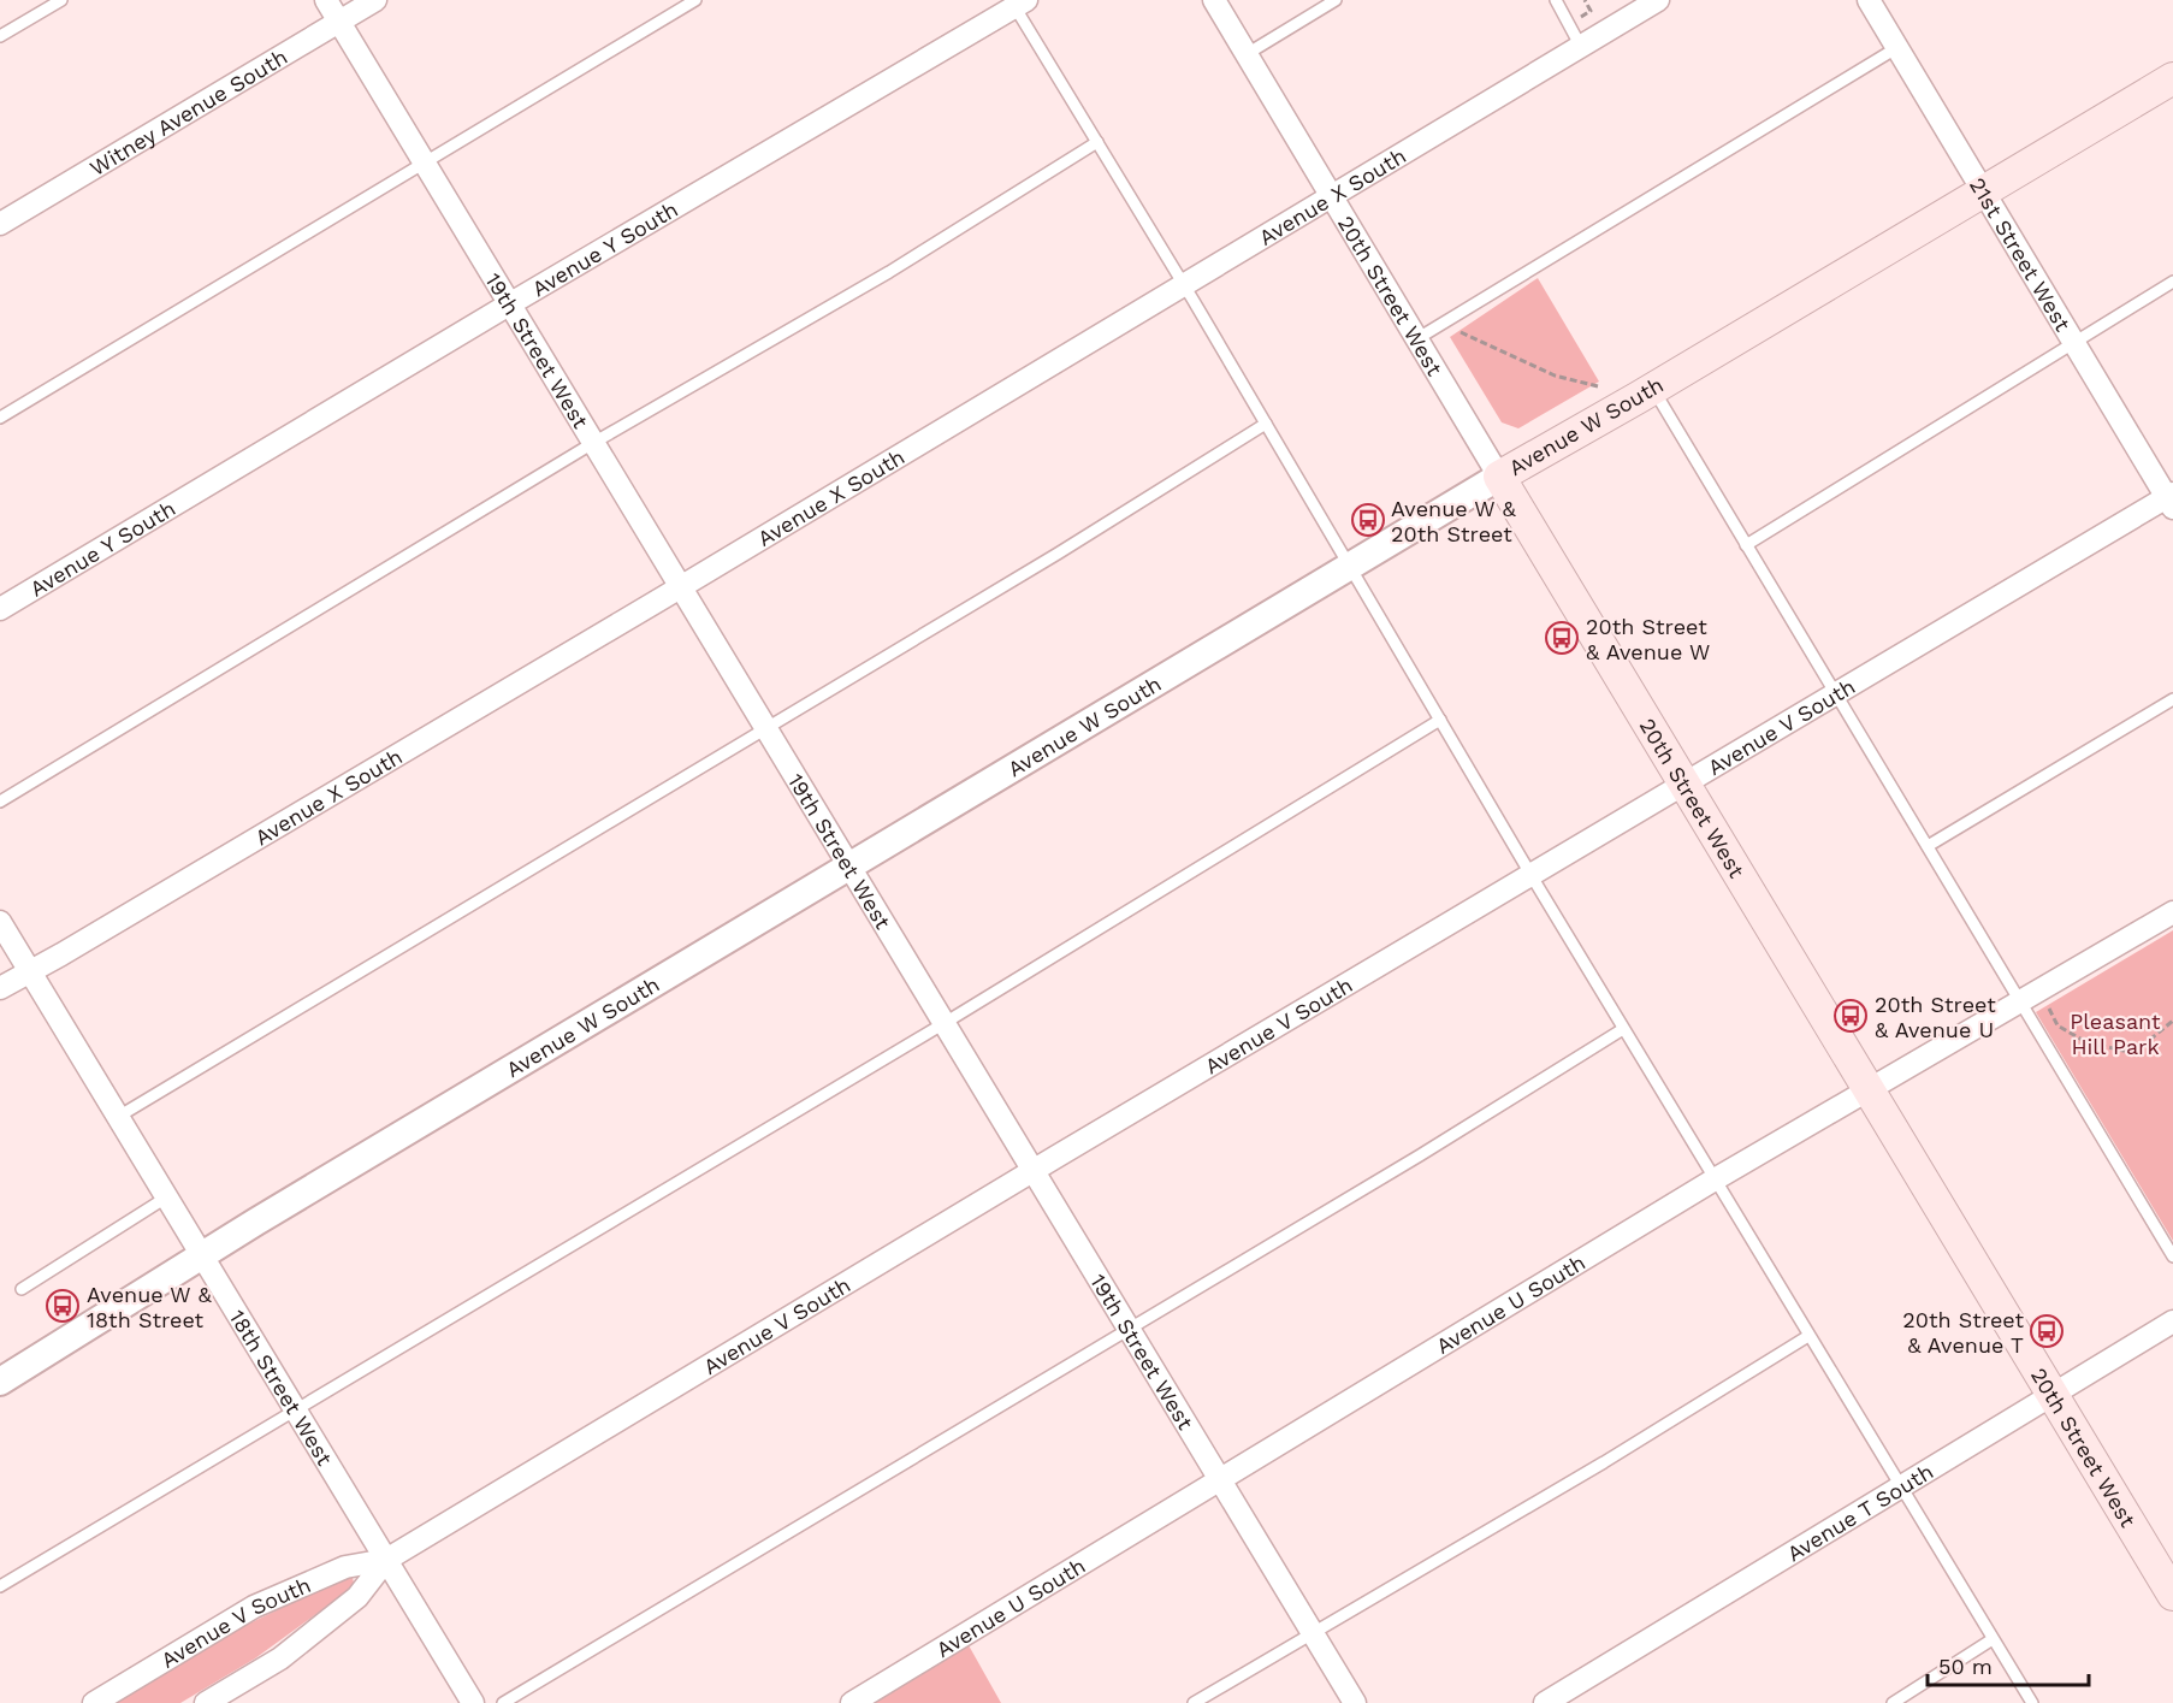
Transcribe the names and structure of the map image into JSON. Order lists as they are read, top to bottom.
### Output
{
  "streets": {
    "main road": ["20th Street West", "Avenue W South"],
    "street": [
      "Witney Avenue South",
      "Avenue X South",
      "Avenue Y South",
      "21st Street West",
      "19th Street West",
      "Avenue V South",
      "Avenue U South",
      "18th Street West",
      "Avenue T South"
    ]
  },
  "crossings": [
    ["Witney Avenue South", "19th Street West"],
    ["Avenue X South", "20th Street West"],
    ["Avenue X South", "19th Street West"],
    ["Avenue X South", "18th Street West"],
    ["Avenue Y South", "19th Street West"],
    ["21st Street West", "Avenue W South"],
    ["21st Street West", "Avenue V South"],
    ["20th Street West", "Avenue W South"],
    ["20th Street West", "Avenue V South"],
    ["20th Street West", "Avenue U South"],
    ["20th Street West", "Avenue T South"],
    ["19th Street West", "Avenue W South"],
    ["19th Street West", "Avenue V South"],
    ["19th Street West", "Avenue U South"],
    ["Avenue W South", "18th Street West"],
    ["Avenue V South", "18th Street West"]
  ],
  "parks": ["Pleasant Hill Park"],
  "places": {
    "bus stop": [
      "Avenue W & 20th Street",
      "20th Street & Avenue W",
      "20th Street & Avenue U",
      "Avenue W & 18th Street",
      "20th Street & Avenue T"
    ]
  },
  "scale_bar": "50 m"
}
